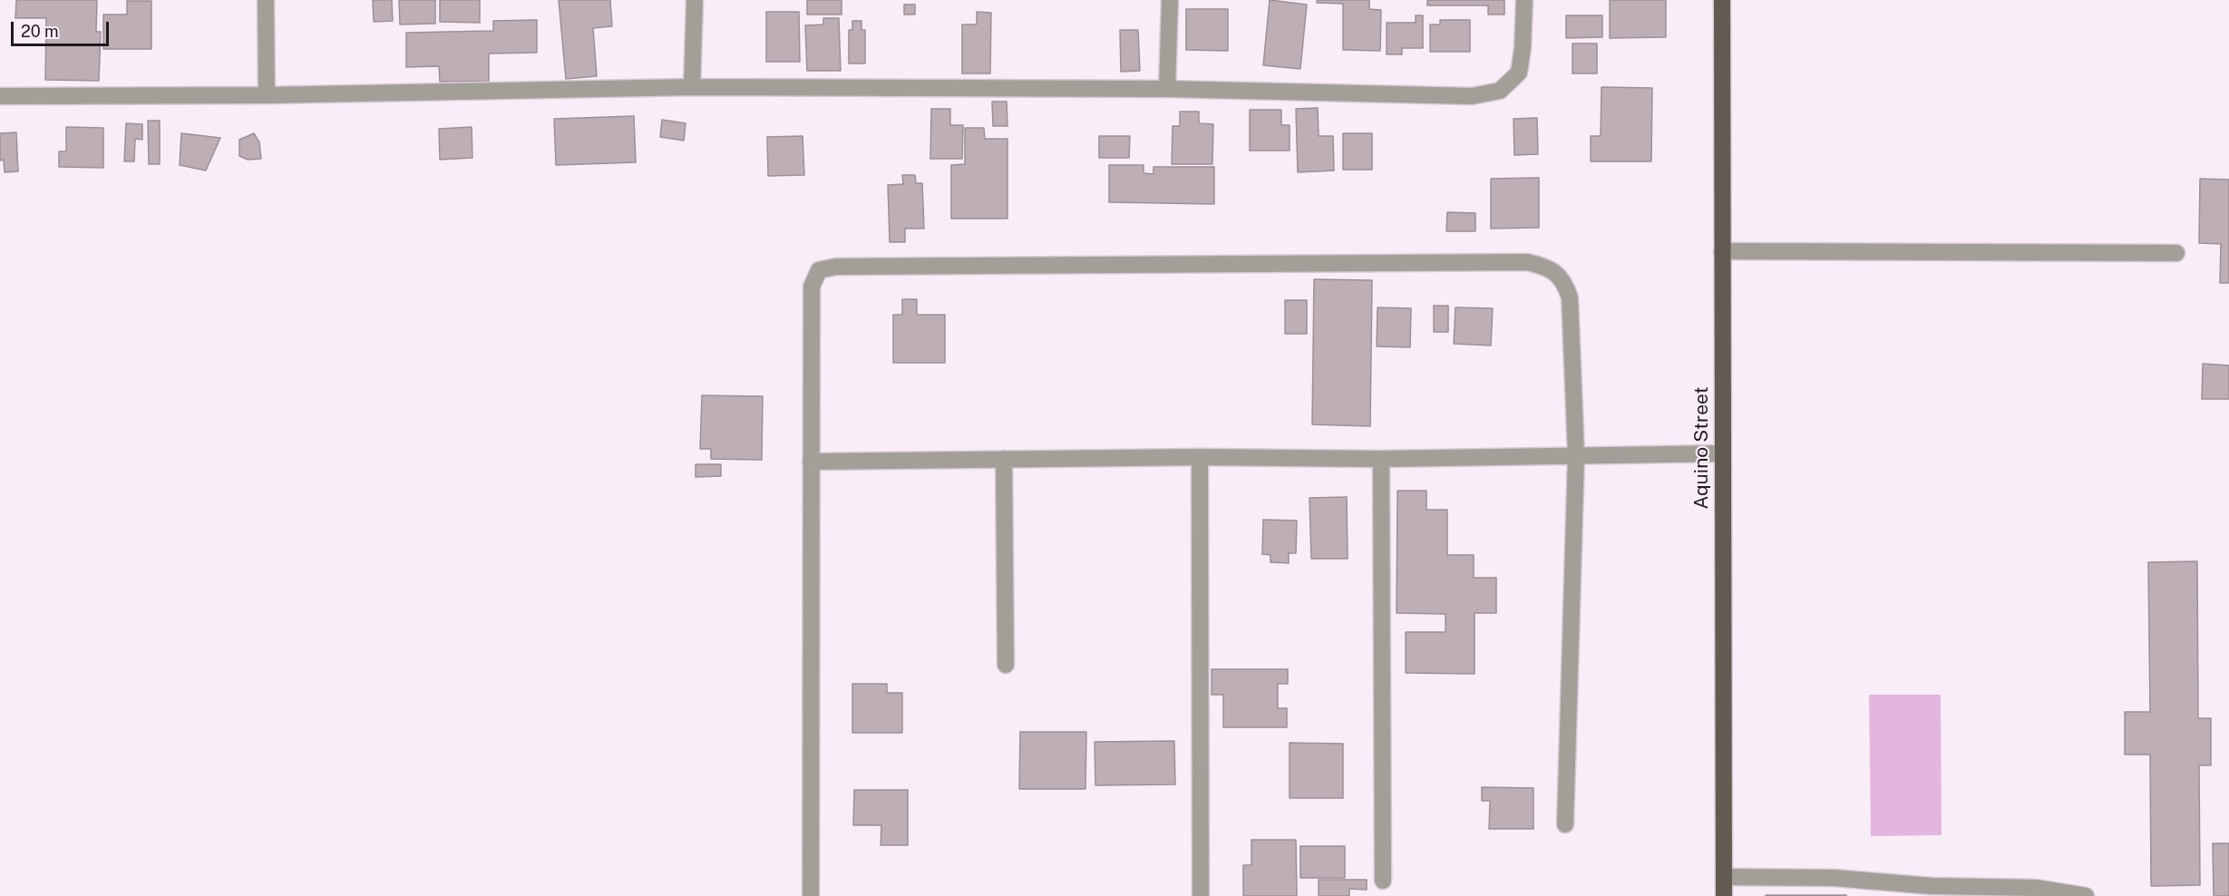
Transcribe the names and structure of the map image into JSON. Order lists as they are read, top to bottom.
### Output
{
  "streets": {
    "main road": ["Aquino Street"]
  },
  "scale_bar": "20 m"
}
